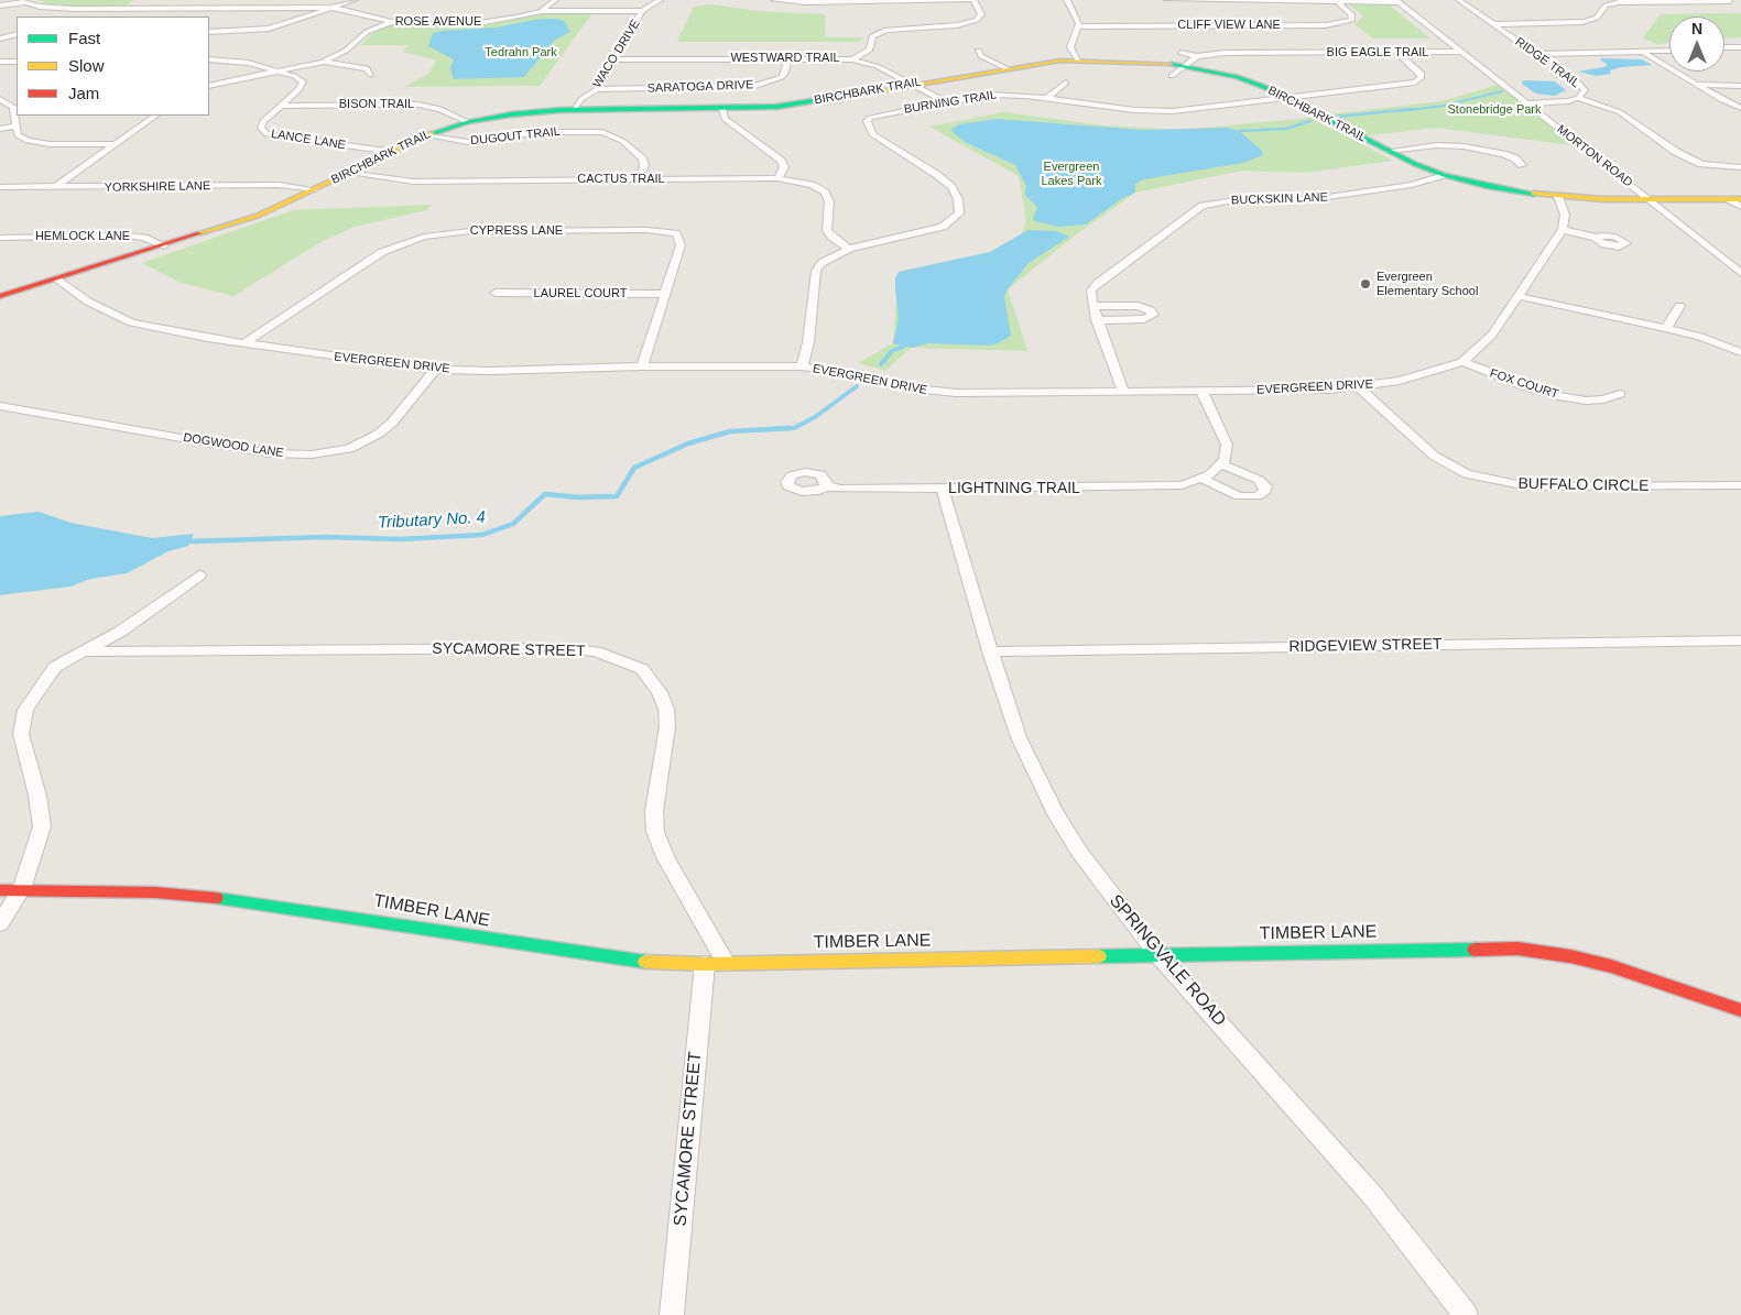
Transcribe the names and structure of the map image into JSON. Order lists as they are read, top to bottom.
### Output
{
  "streets": {
    "street": [
      "ROSE AVENUE",
      "CLIFF VIEW LANE",
      "BIG EAGLE TRAIL",
      "WACO DRIVE",
      "WESTWARD TRAIL",
      "RIDGE TRAIL",
      "SARATOGA DRIVE",
      "BIRCHBARK TRAIL",
      "BURNING TRAIL",
      "BISON TRAIL",
      "DUGOUT TRAIL",
      "LANCE LANE",
      "MORTON ROAD",
      "CACTUS TRAIL",
      "YORKSHIRE LANE",
      "BUCKSKIN LANE",
      "CYPRESS LANE",
      "HEMLOCK LANE",
      "LAUREL COURT",
      "EVERGREEN DRIVE",
      "FOX COURT",
      "DOGWOOD LANE",
      "BUFFALO CIRCLE",
      "LIGHTNING TRAIL",
      "RIDGEVIEW STREET",
      "SYCAMORE STREET",
      "TIMBER LANE",
      "SPRINGVALE ROAD"
    ]
  },
  "crossings": [
    ["BIG EAGLE TRAIL", "BIRCHBARK TRAIL"],
    ["BIG EAGLE TRAIL", "BURNING TRAIL"],
    ["BIG EAGLE TRAIL", "MORTON ROAD"],
    ["WACO DRIVE", "WESTWARD TRAIL"],
    ["WACO DRIVE", "SARATOGA DRIVE"],
    ["WACO DRIVE", "BIRCHBARK TRAIL"],
    ["WESTWARD TRAIL", "SARATOGA DRIVE"],
    ["WESTWARD TRAIL", "BIRCHBARK TRAIL"],
    ["WESTWARD TRAIL", "BURNING TRAIL"],
    ["RIDGE TRAIL", "MORTON ROAD"],
    ["BIRCHBARK TRAIL", "BURNING TRAIL"],
    ["BIRCHBARK TRAIL", "BISON TRAIL"],
    ["BIRCHBARK TRAIL", "DUGOUT TRAIL"],
    ["BIRCHBARK TRAIL", "LANCE LANE"],
    ["BIRCHBARK TRAIL", "MORTON ROAD"],
    ["BIRCHBARK TRAIL", "CACTUS TRAIL"],
    ["BIRCHBARK TRAIL", "YORKSHIRE LANE"],
    ["BIRCHBARK TRAIL", "BUCKSKIN LANE"],
    ["BIRCHBARK TRAIL", "HEMLOCK LANE"],
    ["BIRCHBARK TRAIL", "EVERGREEN DRIVE"],
    ["BURNING TRAIL", "CACTUS TRAIL"],
    ["BURNING TRAIL", "EVERGREEN DRIVE"],
    ["BISON TRAIL", "LANCE LANE"],
    ["DUGOUT TRAIL", "CACTUS TRAIL"],
    ["CYPRESS LANE", "LAUREL COURT"],
    ["CYPRESS LANE", "EVERGREEN DRIVE"],
    ["EVERGREEN DRIVE", "FOX COURT"],
    ["EVERGREEN DRIVE", "DOGWOOD LANE"],
    ["EVERGREEN DRIVE", "BUFFALO CIRCLE"],
    ["LIGHTNING TRAIL", "SPRINGVALE ROAD"],
    ["RIDGEVIEW STREET", "SPRINGVALE ROAD"],
    ["SYCAMORE STREET", "TIMBER LANE"],
    ["TIMBER LANE", "SPRINGVALE ROAD"]
  ],
  "water": ["Tributary No. 4"],
  "parks": ["Tedrahn Park", "Stonebridge Park", "Evergreen Lakes Park"],
  "places": ["Evergreen Elementary School"],
  "legend": ["Fast", "Slow", "Jam"],
  "north": "top"
}
